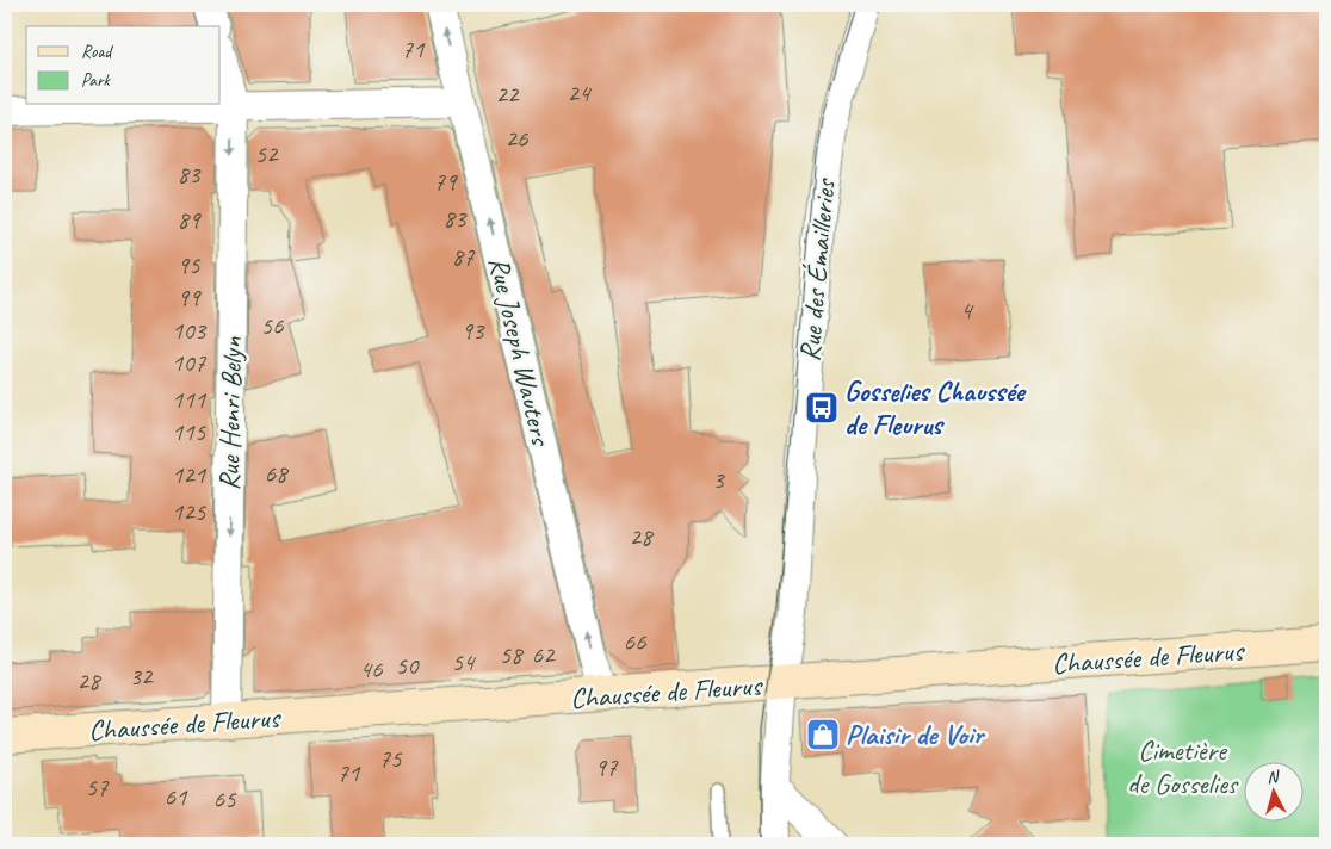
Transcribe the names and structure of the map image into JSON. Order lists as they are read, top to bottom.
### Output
{
  "streets": {
    "main road": ["Chaussée de Fleurus"],
    "street": ["Rue des Émailleries", "Rue Joseph Wauters", "Rue Henri Belyn"]
  },
  "crossings": [
    ["Rue des Émailleries", "Chaussée de Fleurus"],
    ["Rue Joseph Wauters", "Chaussée de Fleurus"],
    ["Rue Henri Belyn", "Chaussée de Fleurus"]
  ],
  "one_way": ["Rue Joseph Wauters", "Rue Henri Belyn"],
  "parks": ["Cimetière de Gosselies"],
  "places": {
    "bus stop": ["Gosselies Chaussée de Fleurus"],
    "shop": ["Plaisir de Voir"]
  },
  "house_numbers": [
    "71",
    "24",
    "22",
    "26",
    "52",
    "83",
    "79",
    "83",
    "89",
    "87",
    "95",
    "99",
    "4",
    "56",
    "103",
    "93",
    "107",
    "111",
    "115",
    "68",
    "121",
    "3",
    "125",
    "28",
    "66",
    "58",
    "62",
    "54",
    "50",
    "46",
    "32",
    "28",
    "75",
    "97",
    "71",
    "57",
    "61",
    "65"
  ],
  "legend": ["Road", "Park"],
  "north": "top"
}
